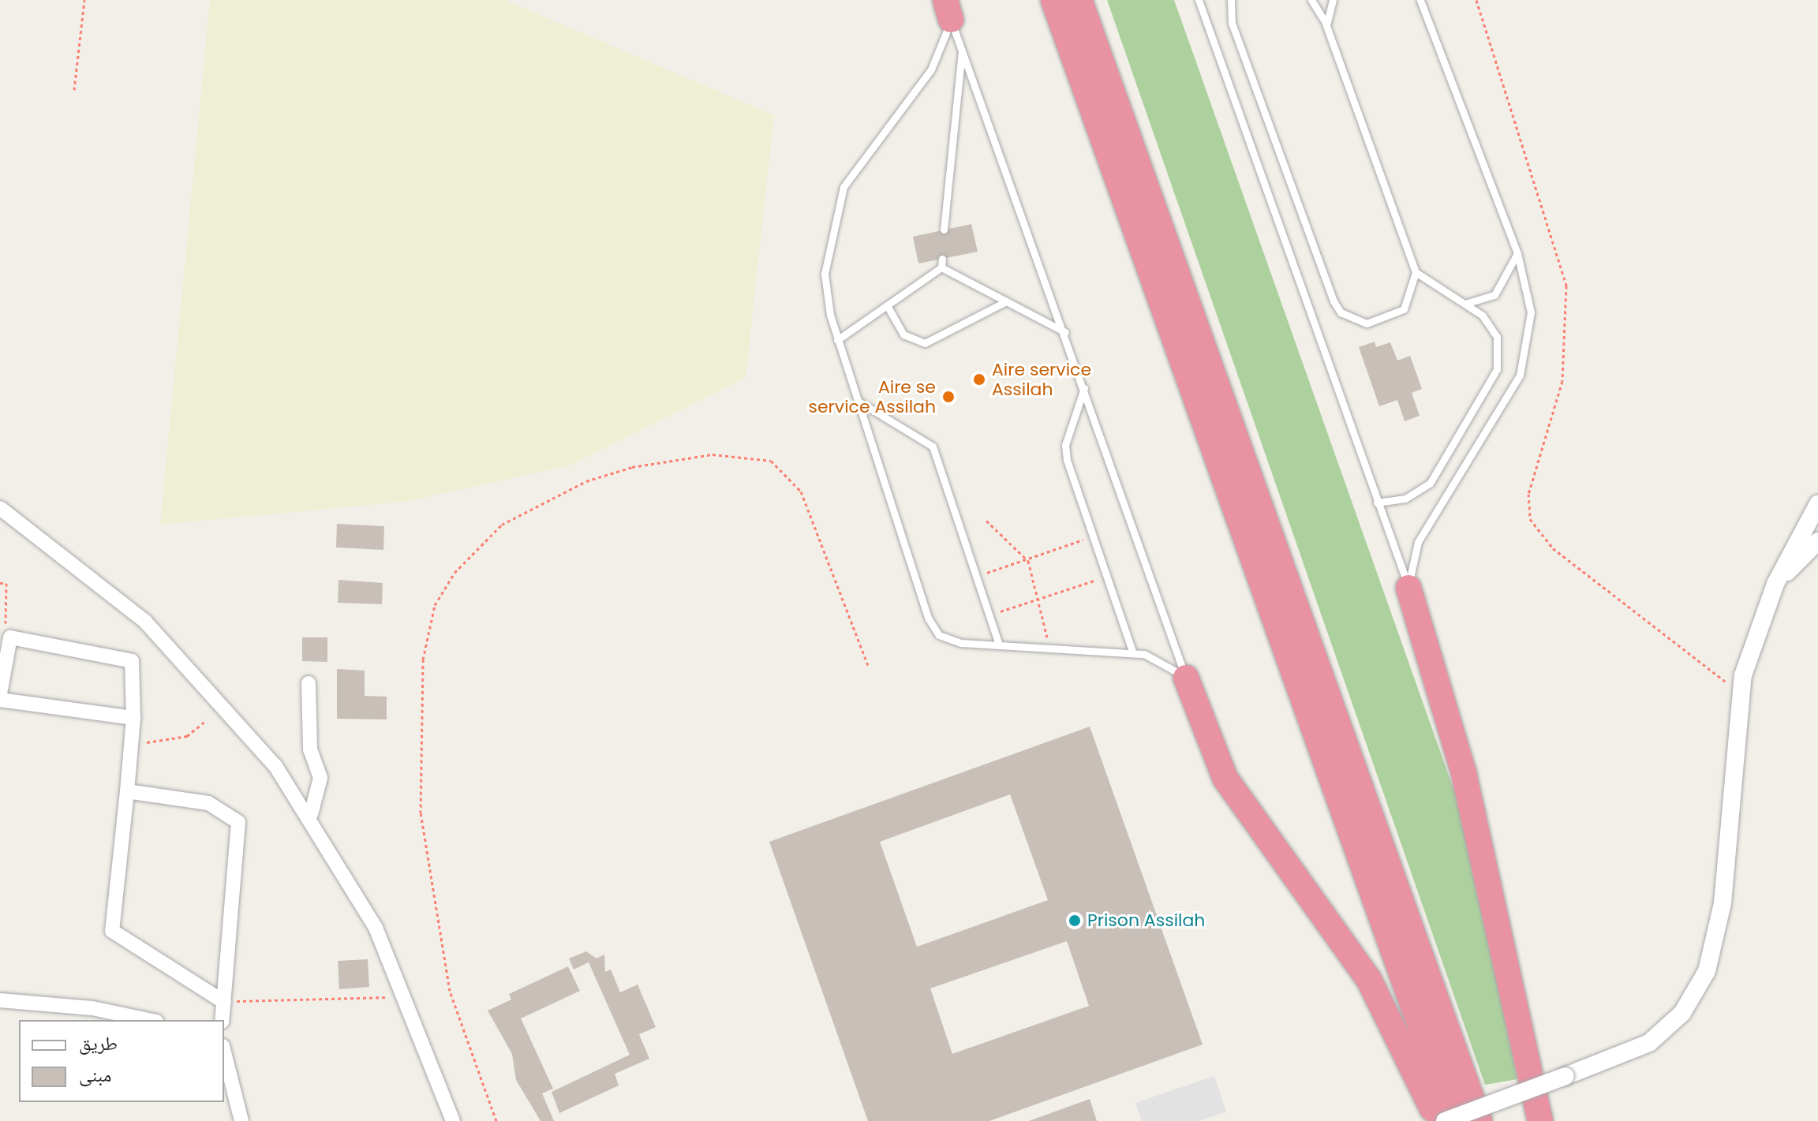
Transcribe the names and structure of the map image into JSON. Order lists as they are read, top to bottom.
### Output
{
  "places": ["Aire service Assilah", "Aire se service Assilah", "Prison Assilah"],
  "legend": ["طريق", "مبنى"]
}
